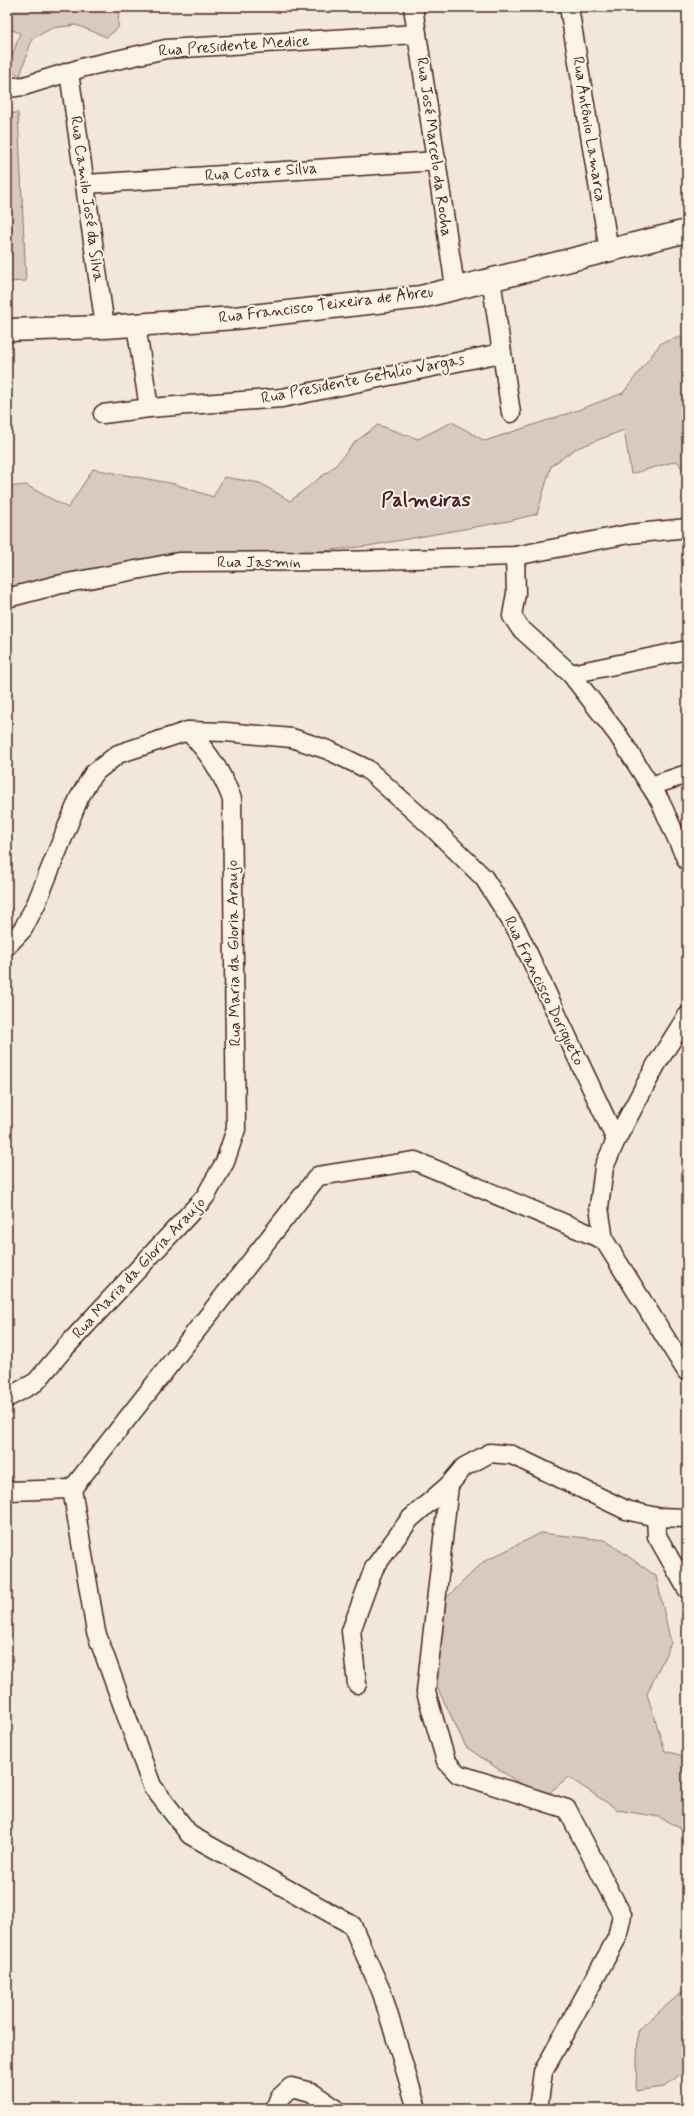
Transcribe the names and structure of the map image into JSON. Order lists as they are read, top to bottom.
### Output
{
  "streets": {
    "street": [
      "Rua Presidente Medice",
      "Rua Antônio Lamarca",
      "Rua José Marcelo da Rocha",
      "Rua Costa e Silva",
      "Rua Camilo José da Silva",
      "Rua Francisco Teixeira de Abreu",
      "Rua Presidente Getulio Vargas",
      "Rua Jasmin",
      "Rua Maria da Gloria Araujo",
      "Rua Francisco Dorigueto"
    ]
  },
  "crossings": [
    ["Rua Presidente Medice", "Rua José Marcelo da Rocha"],
    ["Rua Presidente Medice", "Rua Camilo José da Silva"],
    ["Rua Antônio Lamarca", "Rua Francisco Teixeira de Abreu"],
    ["Rua José Marcelo da Rocha", "Rua Costa e Silva"],
    ["Rua José Marcelo da Rocha", "Rua Francisco Teixeira de Abreu"],
    ["Rua Costa e Silva", "Rua Camilo José da Silva"],
    ["Rua Camilo José da Silva", "Rua Francisco Teixeira de Abreu"],
    ["Rua Maria da Gloria Araujo", "Rua Francisco Dorigueto"]
  ],
  "districts": ["Palmeiras"]
}
